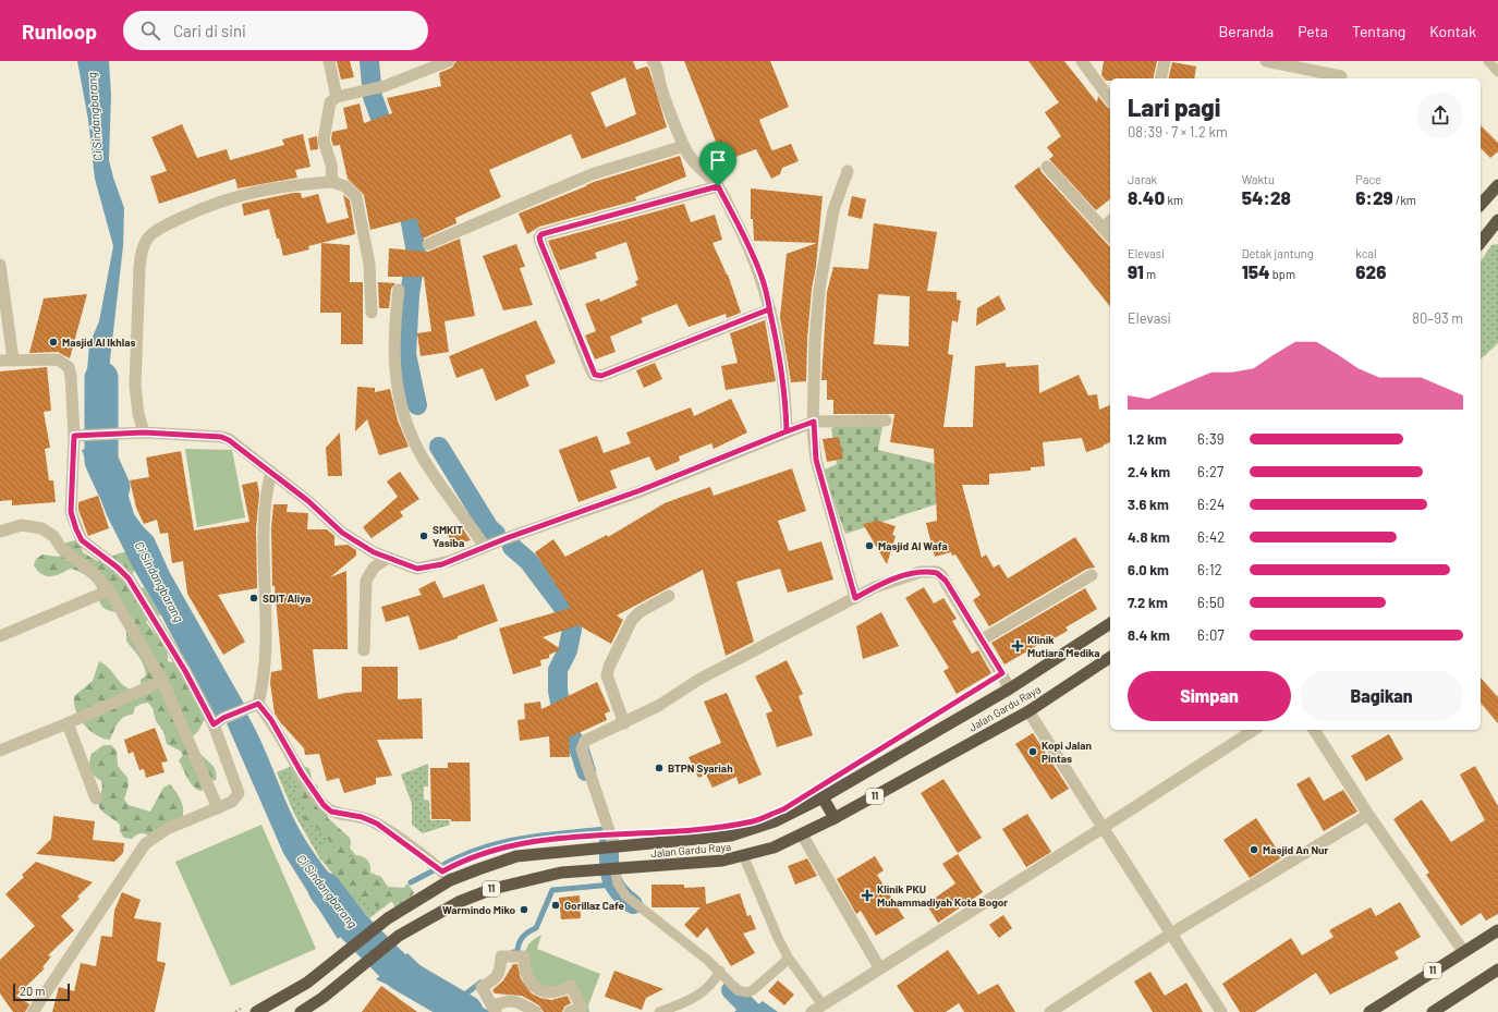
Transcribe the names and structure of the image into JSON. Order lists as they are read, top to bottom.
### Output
{
  "streets": {
    "highway": ["Jalan Gardu Raya", "11"]
  },
  "water": ["Ci Sindangbarang"],
  "places": {
    "other": [
      "Masjid Al Ikhlas",
      "SMKIT Yasiba",
      "Masjid Al Wafa",
      "SDIT Aliya",
      "Kopi Jalan Pintas",
      "BTPN Syariah",
      "Masjid An Nur",
      "Gorillaz Cafe",
      "Warmindo Miko"
    ],
    "health": ["Klinik Mutiara Medika", "Klinik PKU Muhammadiyah Kota Bogor"]
  },
  "scale_bar": "20 m",
  "page": {
    "header": "Runloop",
    "search": "Cari di sini",
    "nav": [
      "Beranda",
      "Peta",
      "Tentang",
      "Kontak"
    ],
    "heading": ["Lari pagi", "08:39 · 7 × 1.2 km"],
    "stats": [
      ["Jarak", "8.40 km"],
      ["Waktu", "54:28"],
      ["Pace", "6:29 /km"],
      ["Elevasi", "91 m"],
      ["Detak jantung", "154 bpm"],
      ["kcal", "626"]
    ],
    "chart": ["Elevasi", "80–93 m"],
    "list": [
      {
        "name": "1.2 km",
        "note": "6:39"
      },
      {
        "name": "2.4 km",
        "note": "6:27"
      },
      {
        "name": "3.6 km",
        "note": "6:24"
      },
      {
        "name": "4.8 km",
        "note": "6:42"
      },
      {
        "name": "6.0 km",
        "note": "6:12"
      },
      {
        "name": "7.2 km",
        "note": "6:50"
      },
      {
        "name": "8.4 km",
        "note": "6:07"
      }
    ],
    "buttons": ["Simpan", "Bagikan"],
    "scale": "20 m"
  }
}
